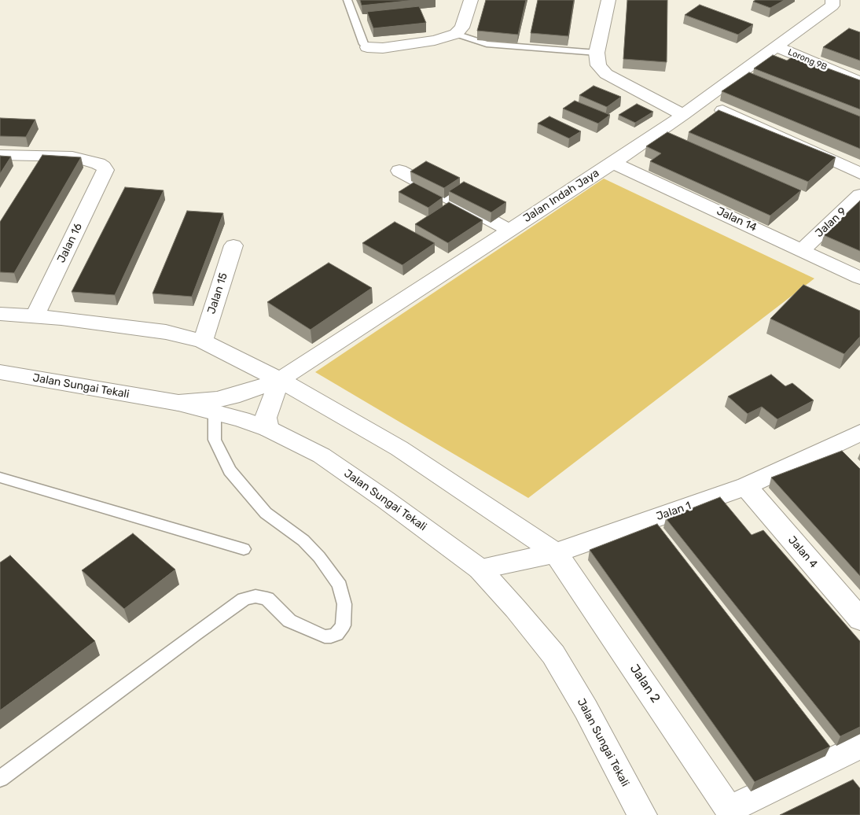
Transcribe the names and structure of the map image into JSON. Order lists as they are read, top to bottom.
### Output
{
  "streets": {
    "street": [
      "Lorong 9B",
      "Jalan Indah Jaya",
      "Jalan 14",
      "Jalan 9",
      "Jalan 16",
      "Jalan 15",
      "Jalan Sungai Tekali",
      "Jalan 1",
      "Jalan 4",
      "Jalan 2"
    ]
  },
  "crossings": [
    ["Lorong 9B", "Jalan Indah Jaya"],
    ["Jalan Indah Jaya", "Jalan 14"],
    ["Jalan Indah Jaya", "Jalan Sungai Tekali"],
    ["Jalan 14", "Jalan 9"],
    ["Jalan Sungai Tekali", "Jalan 1"],
    ["Jalan 1", "Jalan 4"],
    ["Jalan 1", "Jalan 2"]
  ]
}
